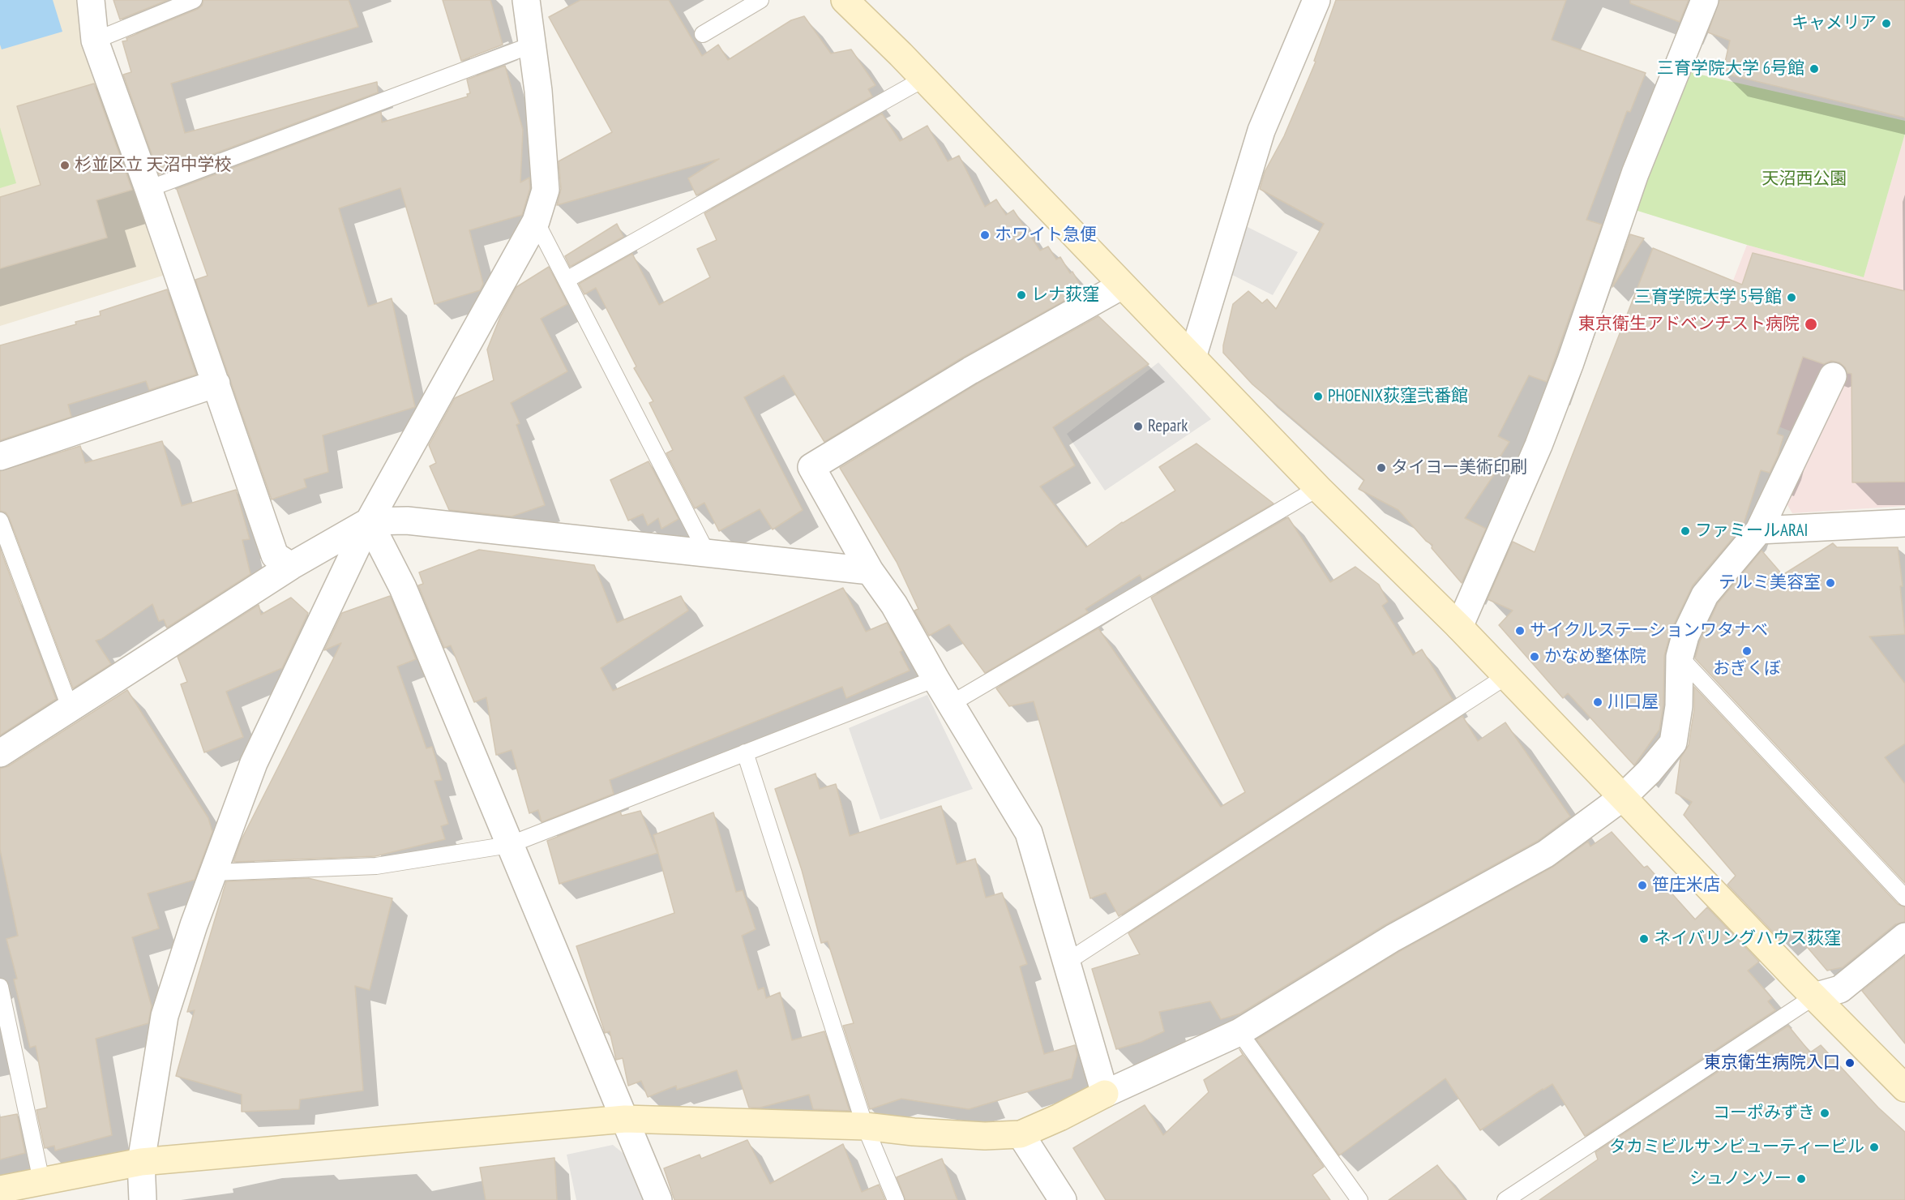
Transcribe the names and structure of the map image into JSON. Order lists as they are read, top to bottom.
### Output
{
  "parks": ["天沼西公園"],
  "places": [
    "キャメリア",
    "三育学院大学 6号館",
    "杉並区立 天沼中学校",
    "ホワイト急便",
    "レナ荻窪",
    "三育学院大学 5号館",
    "東京衛生アドベンチスト病院",
    "PHOENIX荻窪弐番館",
    "Repark",
    "タイヨー美術印刷",
    "ファミールARAI",
    "テルミ美容室",
    "サイクルステーションワタナベ",
    "おぎくぼ",
    "かなめ整体院",
    "川口屋",
    "笹庄米店",
    "ネイバリングハウス荻窪",
    "東京衛生病院入口",
    "コーポみずき",
    "タカミビルサンビューティービル",
    "シュノンソー"
  ]
}
